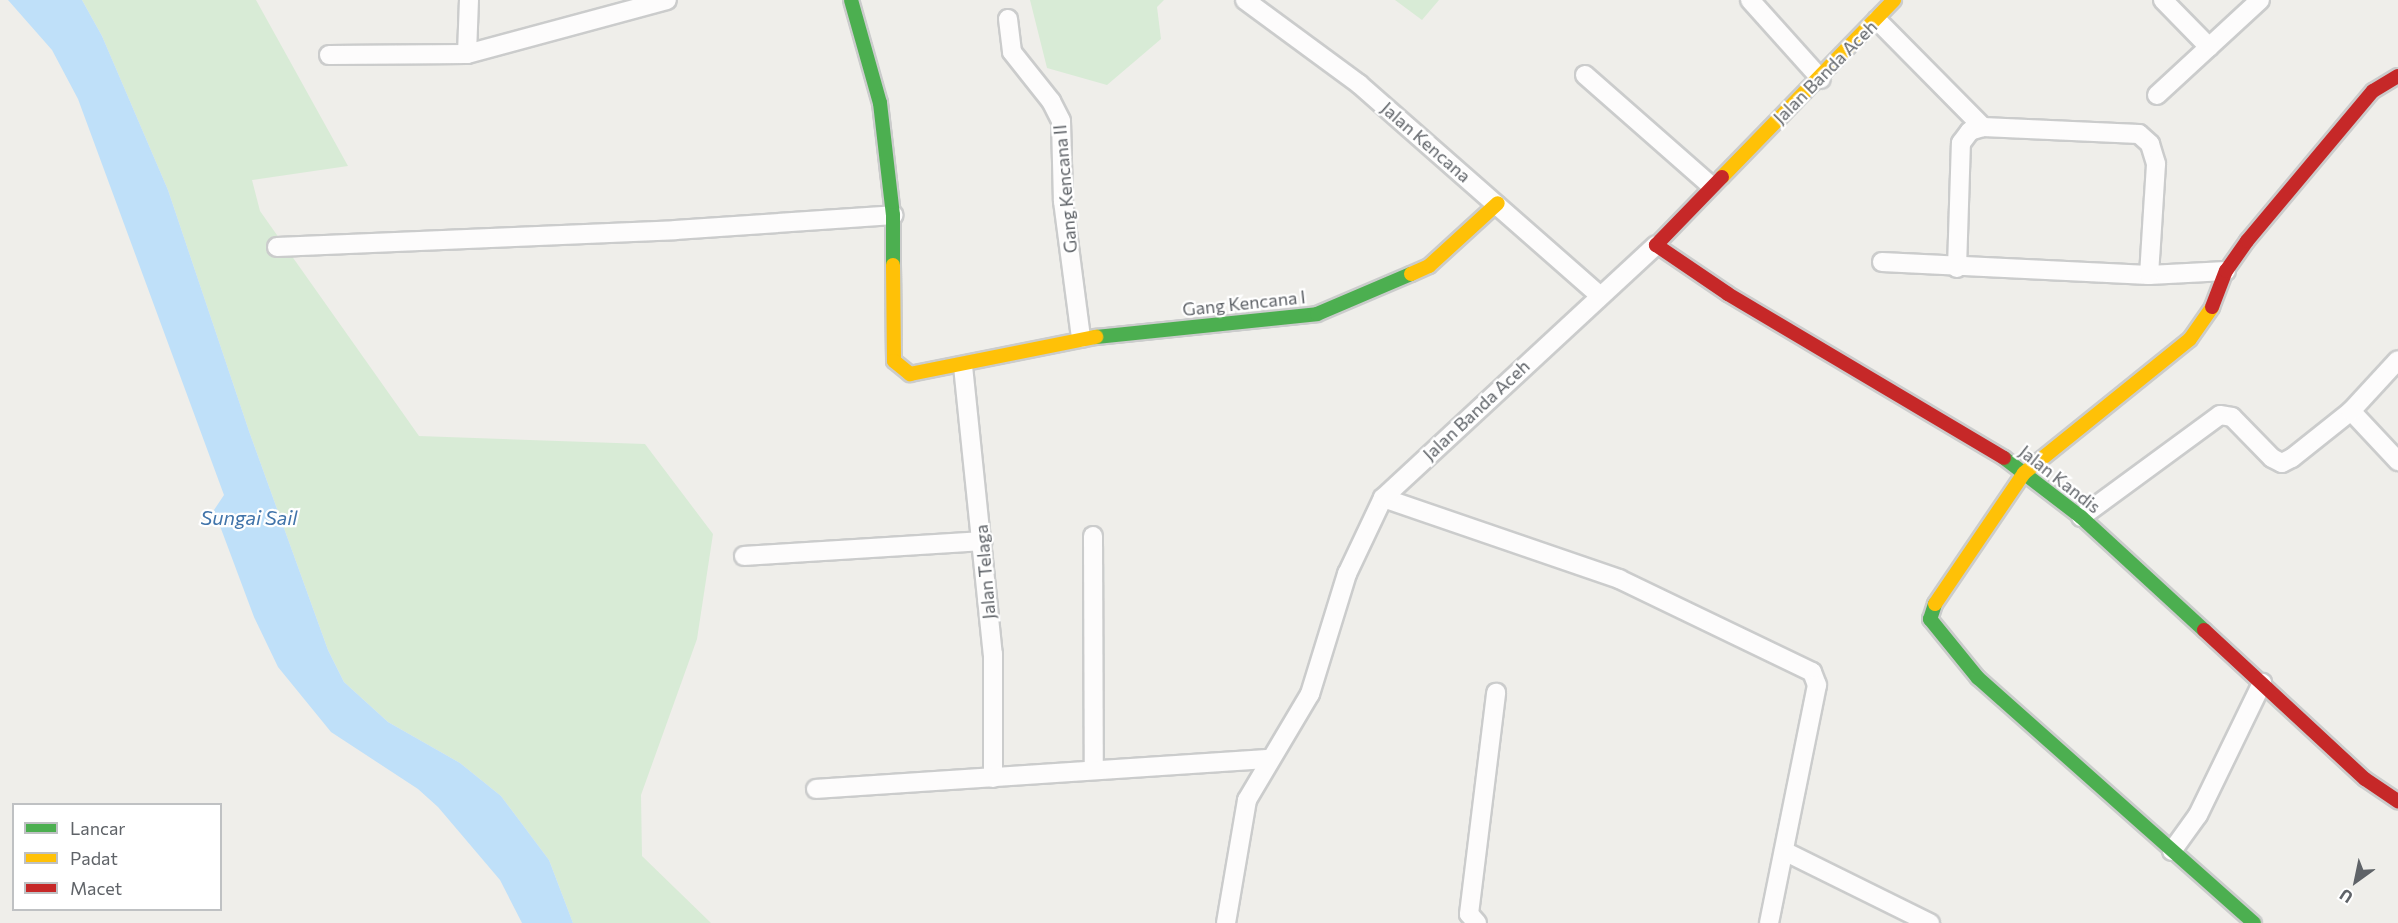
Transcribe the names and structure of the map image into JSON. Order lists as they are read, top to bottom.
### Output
{
  "streets": {
    "street": [
      "Jalan Banda Aceh",
      "Jalan Kencana",
      "Gang Kencana II",
      "Gang Kencana I",
      "Jalan Kandis",
      "Jalan Telaga"
    ]
  },
  "crossings": [
    ["Jalan Banda Aceh", "Jalan Kencana"],
    ["Jalan Banda Aceh", "Jalan Kandis"],
    ["Jalan Kencana", "Gang Kencana I"],
    ["Gang Kencana II", "Gang Kencana I"],
    ["Gang Kencana I", "Jalan Telaga"]
  ],
  "water": ["Sungai Sail"],
  "legend": ["Lancar", "Padat", "Macet"],
  "north": "bottom left"
}
